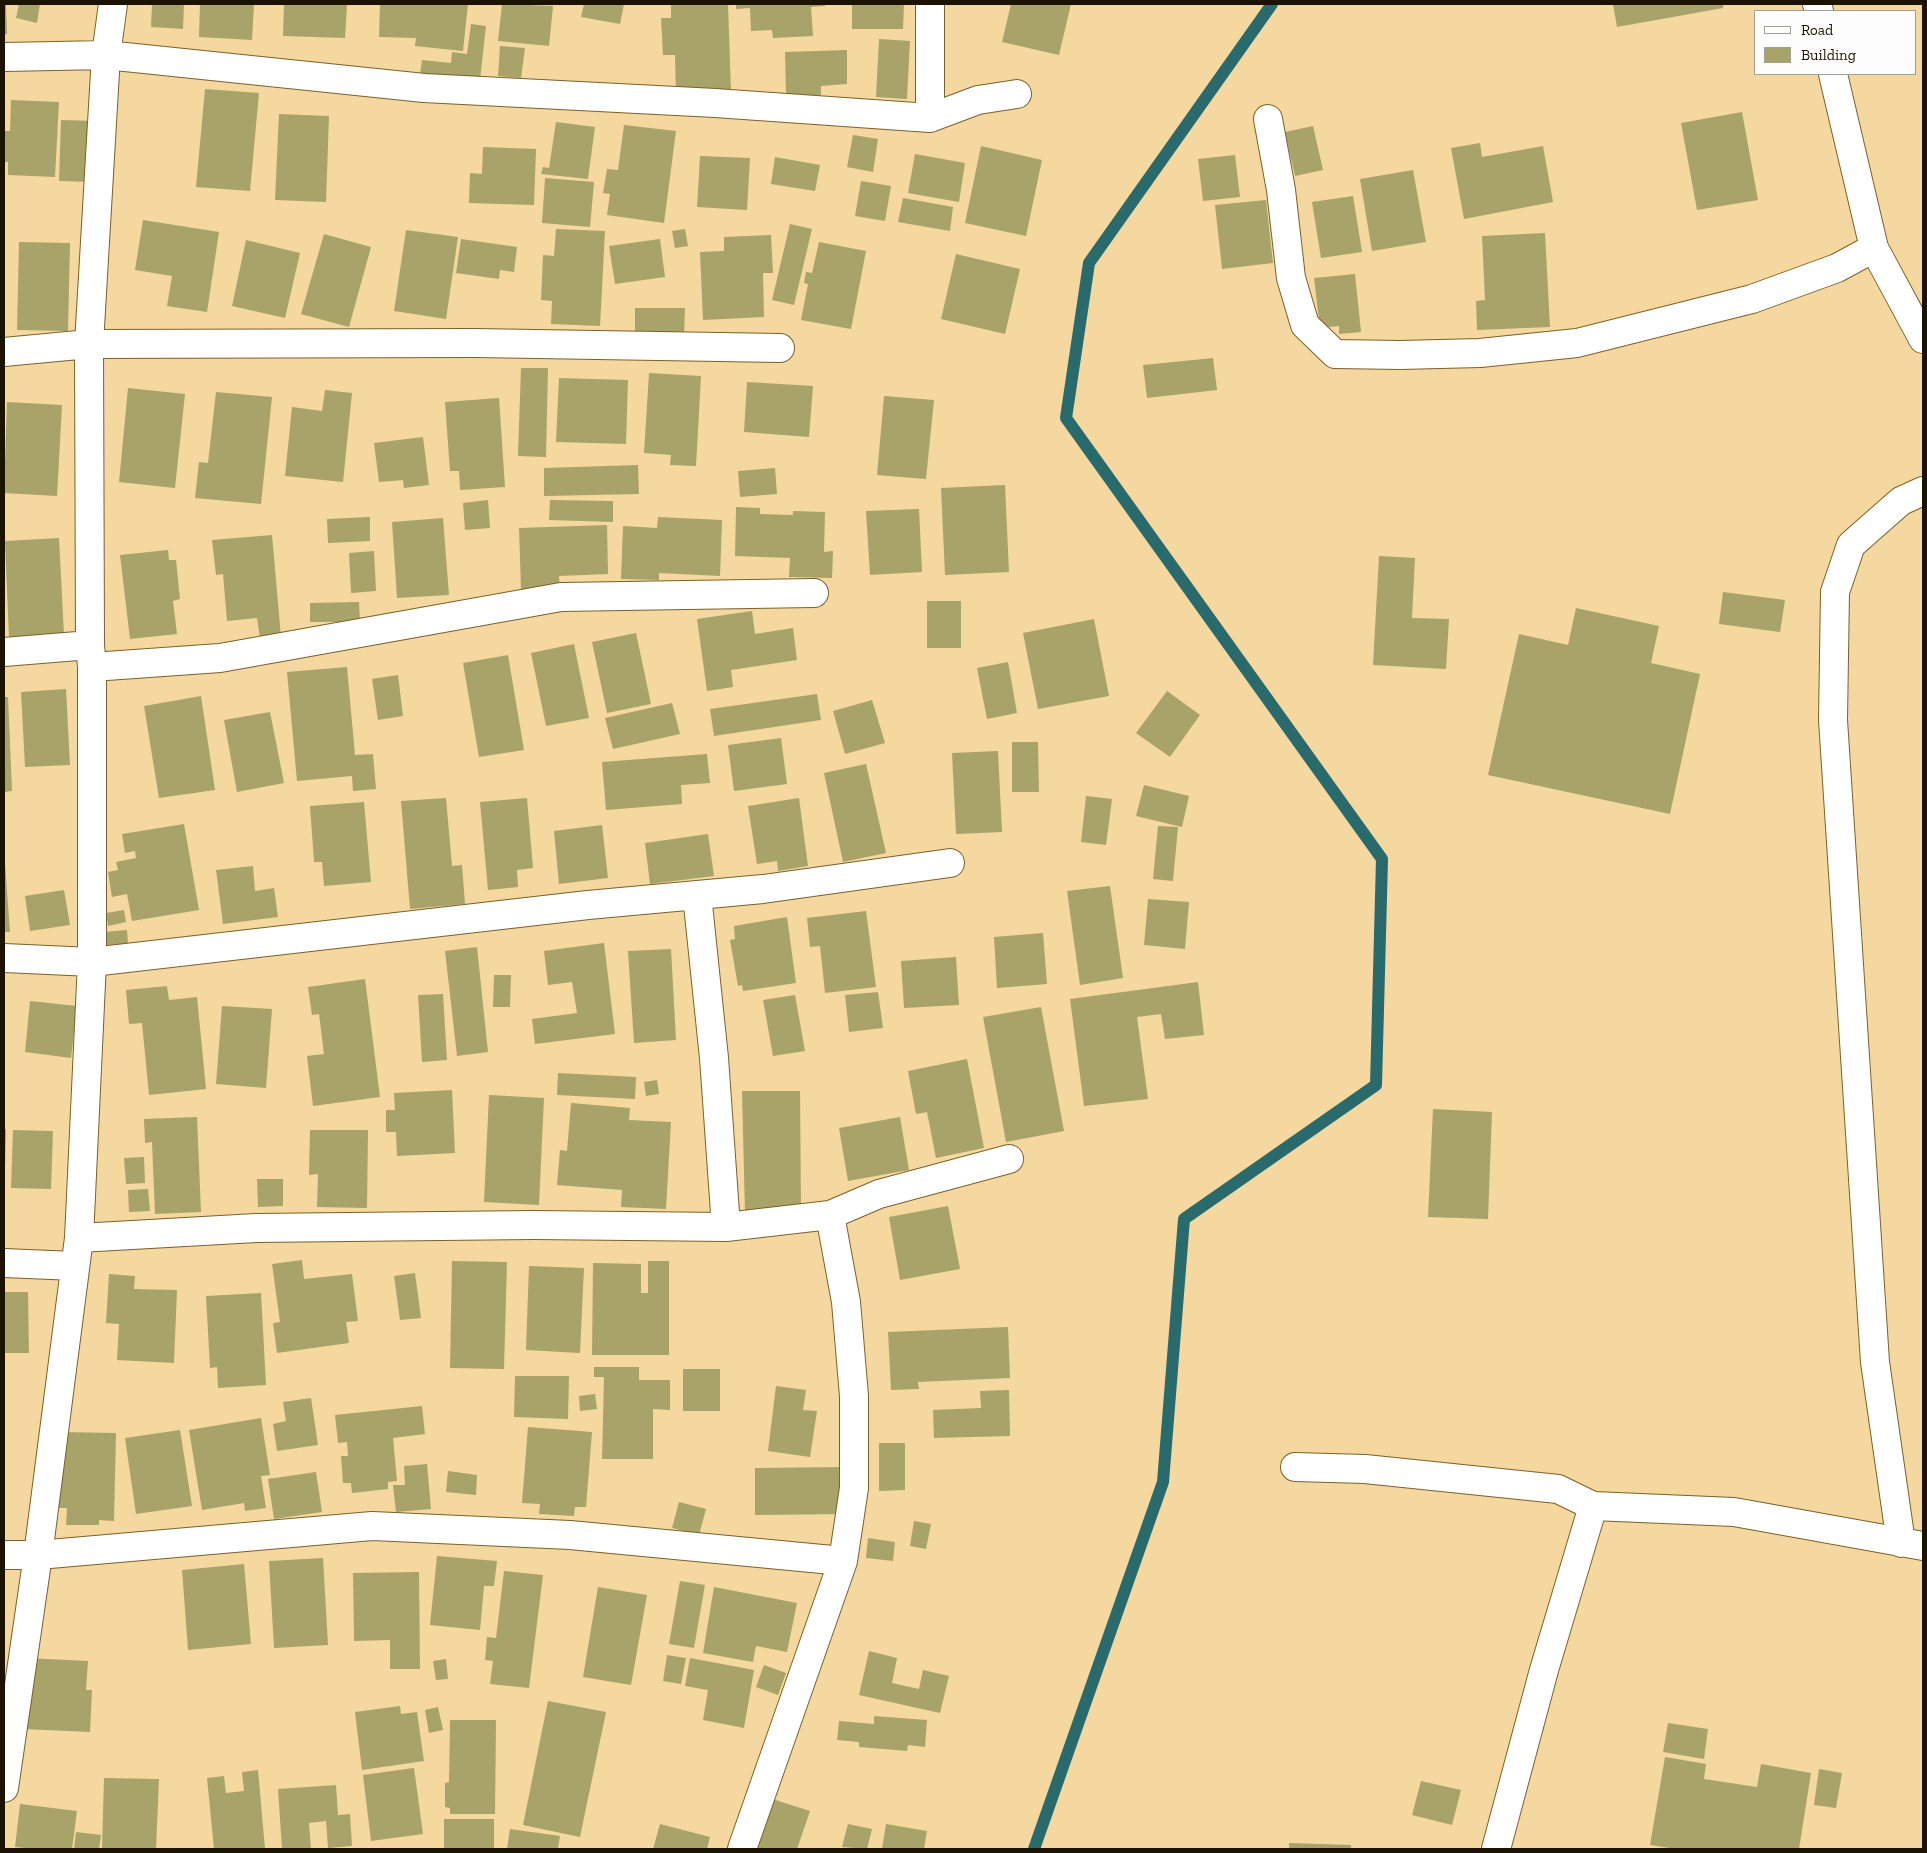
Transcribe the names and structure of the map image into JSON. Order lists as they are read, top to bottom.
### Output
{
  "legend": ["Road", "Building"]
}
